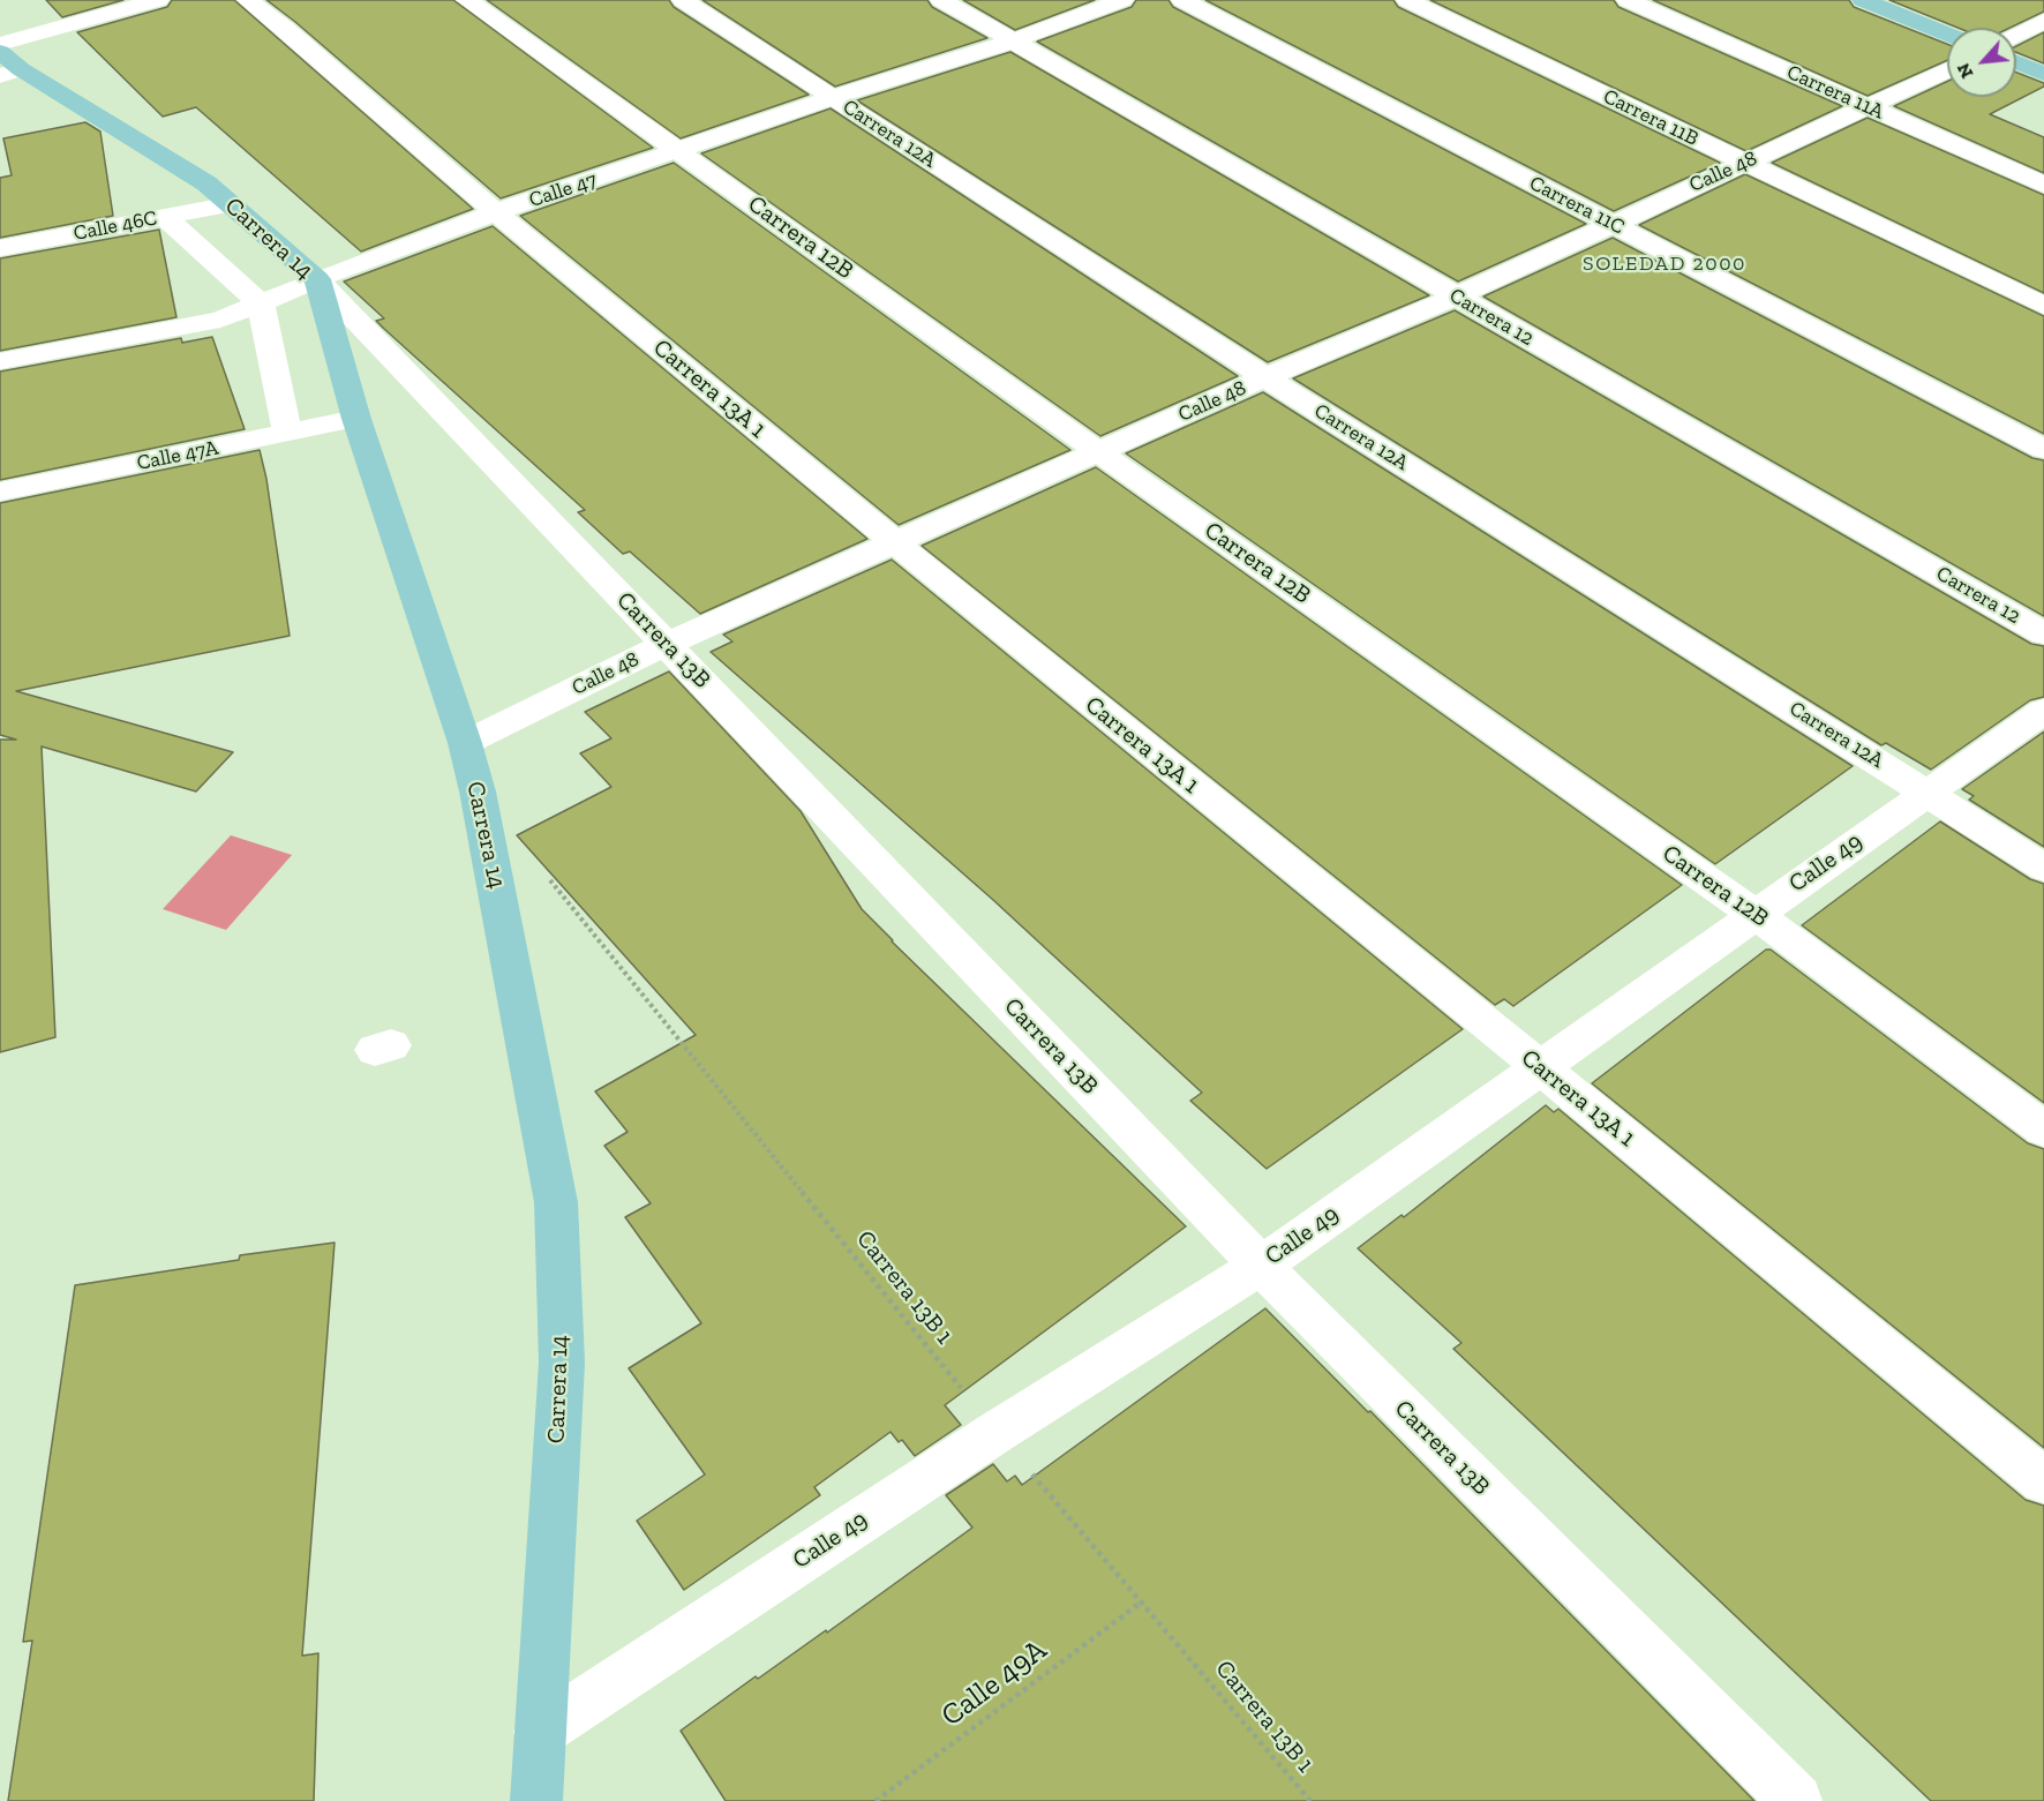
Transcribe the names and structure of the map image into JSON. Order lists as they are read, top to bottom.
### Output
{
  "streets": {
    "main road": ["Carrera 14"],
    "street": [
      "Carrera 11A",
      "Carrera 11B",
      "Carrera 12A",
      "Calle 48",
      "Calle 47",
      "Carrera 11C",
      "Calle 46C",
      "Carrera 12B",
      "Carrera 12",
      "Carrera 13A 1",
      "Calle 47A",
      "Carrera 13B",
      "Calle 49"
    ],
    "path": ["Carrera 13B 1", "Calle 49A"]
  },
  "crossings": [
    ["Carrera 11A", "Calle 48"],
    ["Carrera 11B", "Calle 48"],
    ["Carrera 12A", "Calle 48"],
    ["Carrera 12A", "Calle 47"],
    ["Carrera 12A", "Calle 49"],
    ["Calle 48", "Carrera 11C"],
    ["Calle 48", "Carrera 12B"],
    ["Calle 48", "Carrera 14"],
    ["Calle 48", "Carrera 12"],
    ["Calle 48", "Carrera 13A 1"],
    ["Calle 48", "Carrera 13B"],
    ["Calle 47", "Carrera 12B"],
    ["Calle 47", "Carrera 14"],
    ["Calle 47", "Carrera 12"],
    ["Calle 47", "Carrera 13A 1"],
    ["Calle 47", "Carrera 13B"],
    ["Calle 46C", "Carrera 14"],
    ["Carrera 12B", "Calle 49"],
    ["Carrera 14", "Calle 47A"],
    ["Carrera 14", "Carrera 13B"],
    ["Carrera 14", "Calle 49"],
    ["Carrera 13A 1", "Calle 49"],
    ["Carrera 13B", "Calle 49"],
    ["Calle 49", "Carrera 13B 1"],
    ["Carrera 13B 1", "Calle 49A"]
  ],
  "districts": ["SOLEDAD 2000"],
  "north": "bottom left"
}
